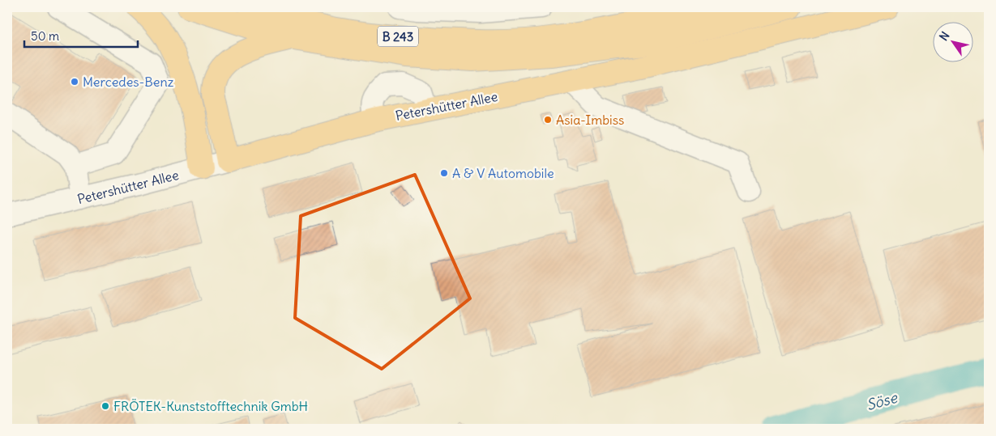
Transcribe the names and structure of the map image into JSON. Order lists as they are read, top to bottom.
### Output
{
  "streets": {
    "main road": ["B 243", "Petershütter Allee"]
  },
  "water": ["Söse"],
  "places": [
    "Mercedes-Benz",
    "Asia-Imbiss",
    "A & V Automobile",
    "FRÖTEK-Kunststofftechnik GmbH"
  ],
  "scale_bar": "50 m",
  "north": "top left"
}
